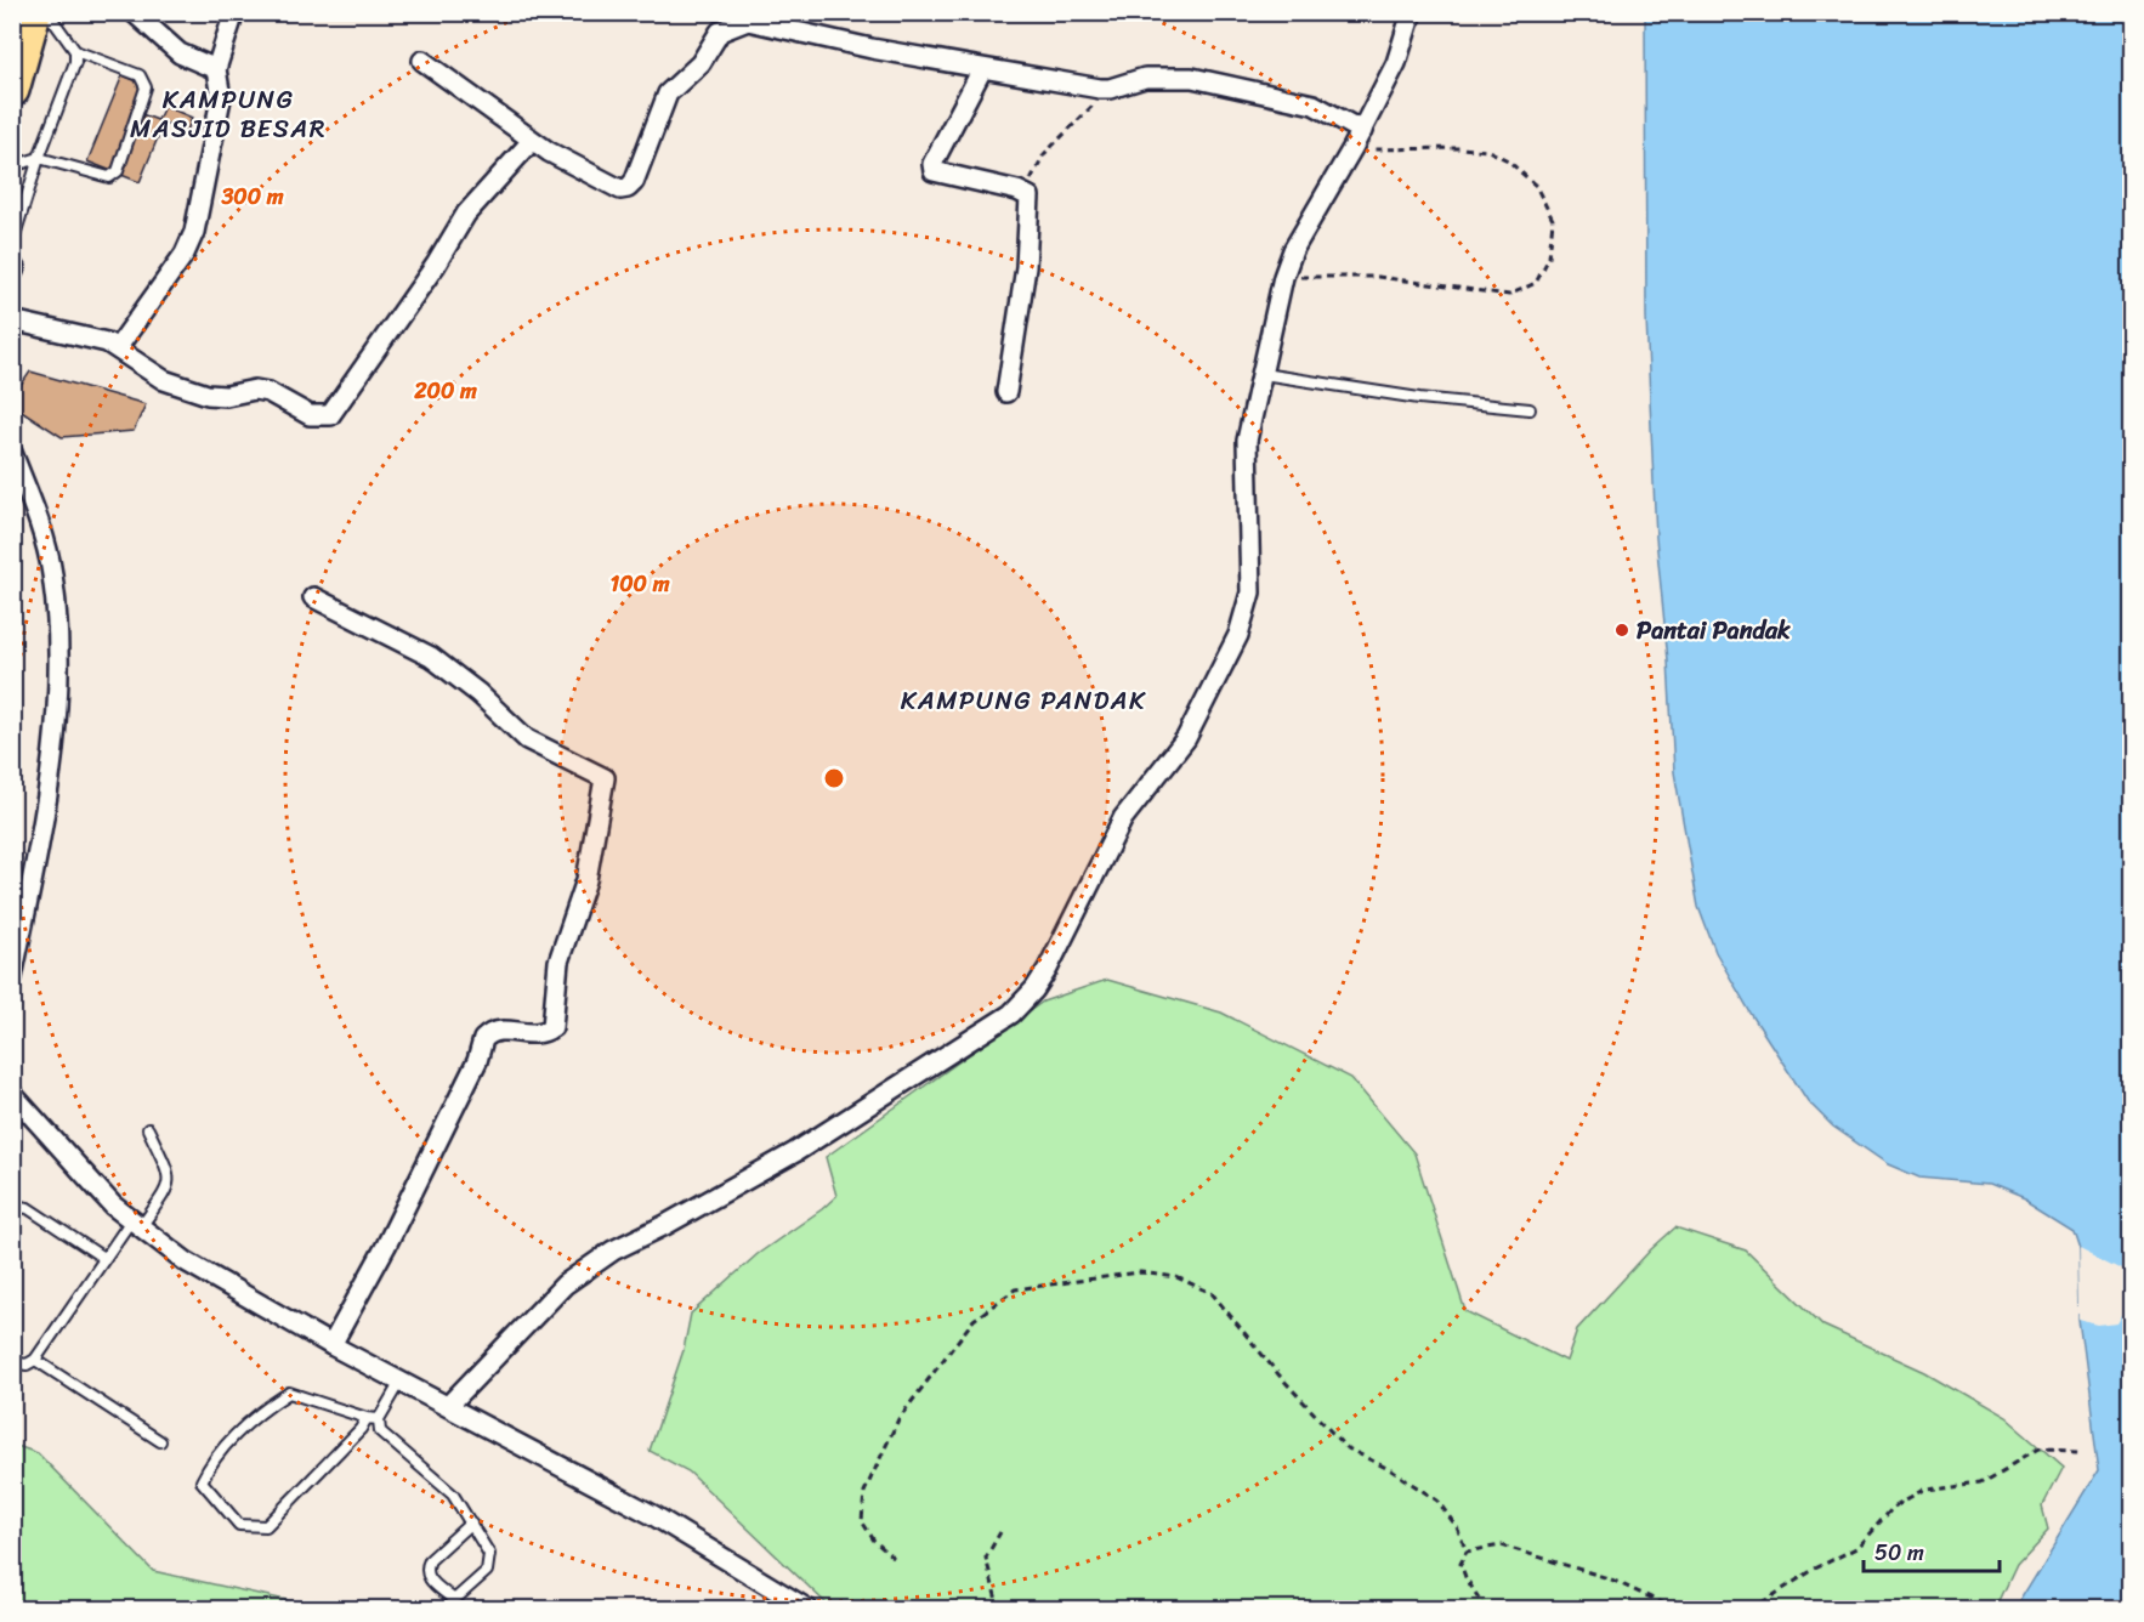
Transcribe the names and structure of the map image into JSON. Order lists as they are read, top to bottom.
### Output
{
  "districts": ["KAMPUNG MASJID BESAR", "KAMPUNG PANDAK"],
  "places": ["Pantai Pandak"],
  "scale_bar": "50 m",
  "rings": ["300 m", "200 m", "100 m"]
}
